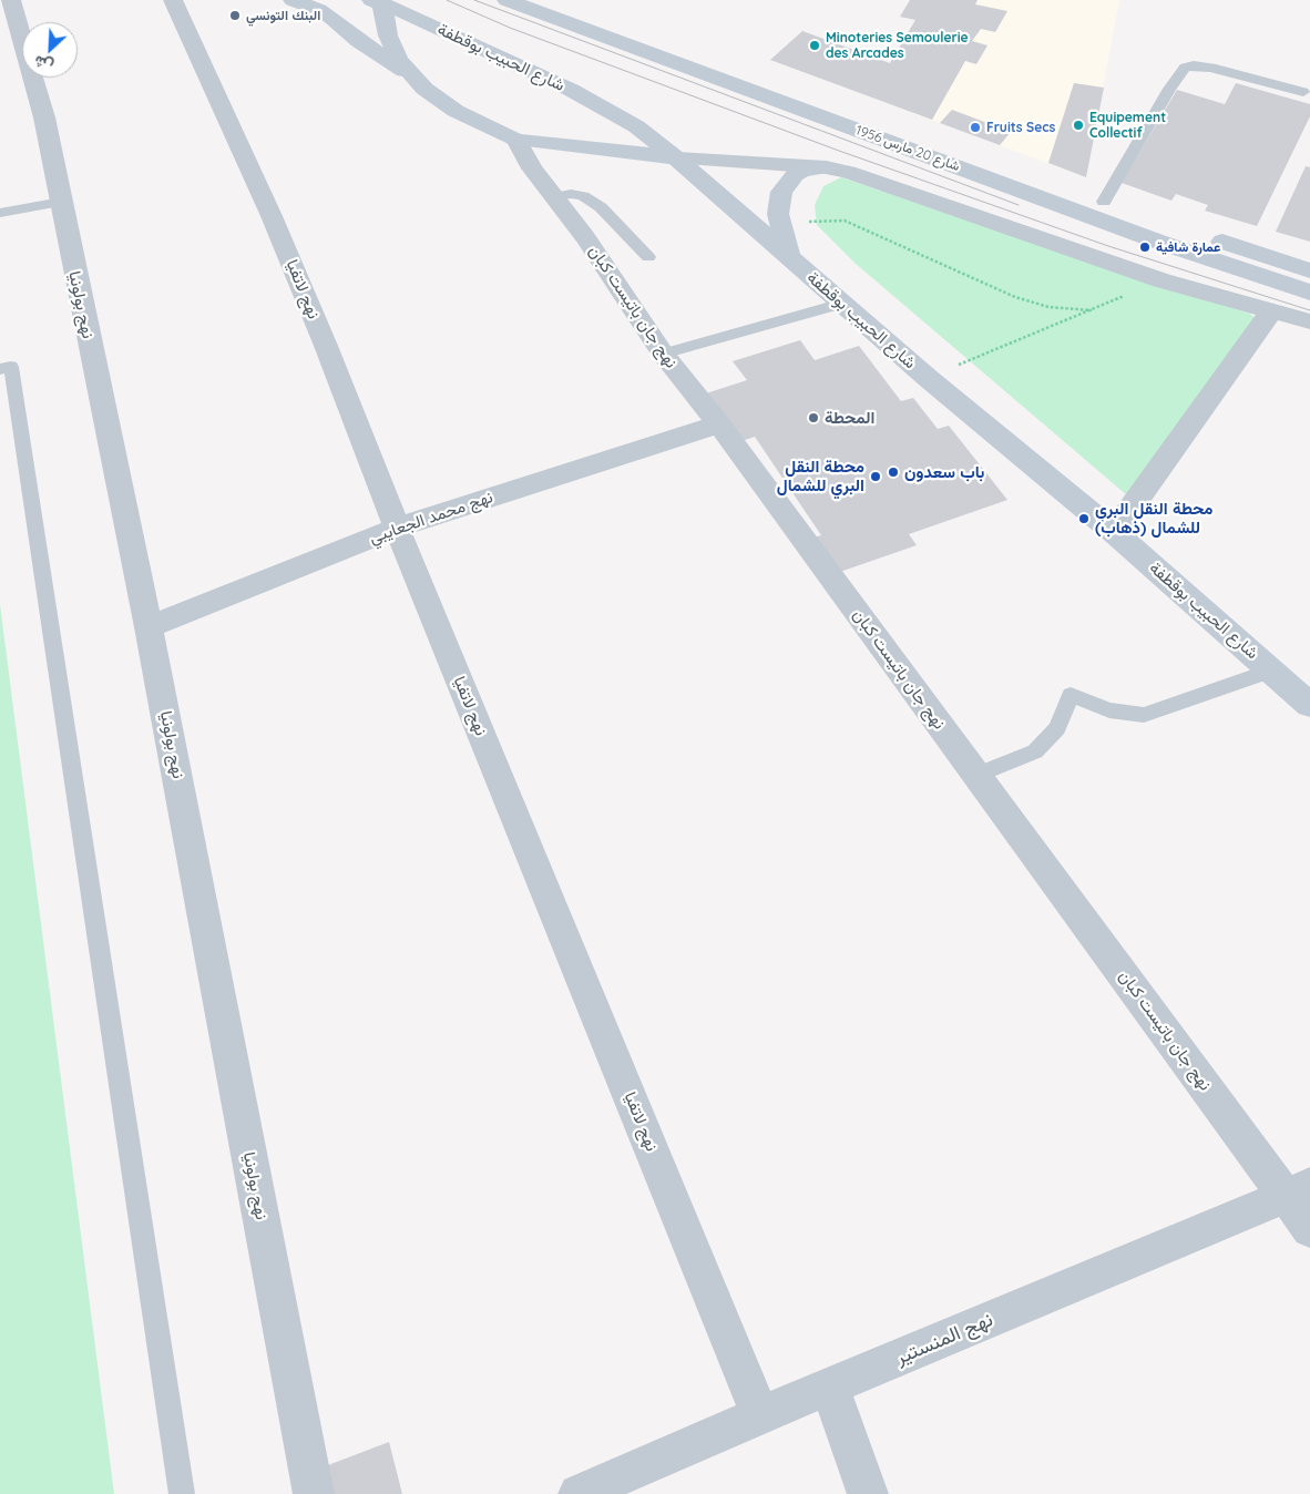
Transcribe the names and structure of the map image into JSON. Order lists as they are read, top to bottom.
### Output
{
  "streets": {
    "main road": ["شارع الحبيب بوقطفة", "شارع 20 مارس 1956"],
    "street": [
      "نهج لاتفيا",
      "نهج بولونيا",
      "نهج جان باتيست كبان",
      "نهج محمد الجعايبي",
      "نهج المنستير"
    ]
  },
  "crossings": [
    ["نهج لاتفيا", "نهج محمد الجعايبي"],
    ["نهج لاتفيا", "نهج المنستير"],
    ["نهج بولونيا", "نهج محمد الجعايبي"],
    ["نهج جان باتيست كبان", "نهج محمد الجعايبي"],
    ["نهج جان باتيست كبان", "نهج المنستير"]
  ],
  "places": [
    "البنك التونسي",
    "Minoteries Semoulerie des Arcades",
    "Equipement Collectif",
    "Fruits Secs",
    "عمارة شافية",
    "المحطة",
    "باب سعدون",
    "محطة النقل البري للشمال",
    "محطة النقل البري للشمال (ذهاب)"
  ],
  "north": "bottom left"
}
